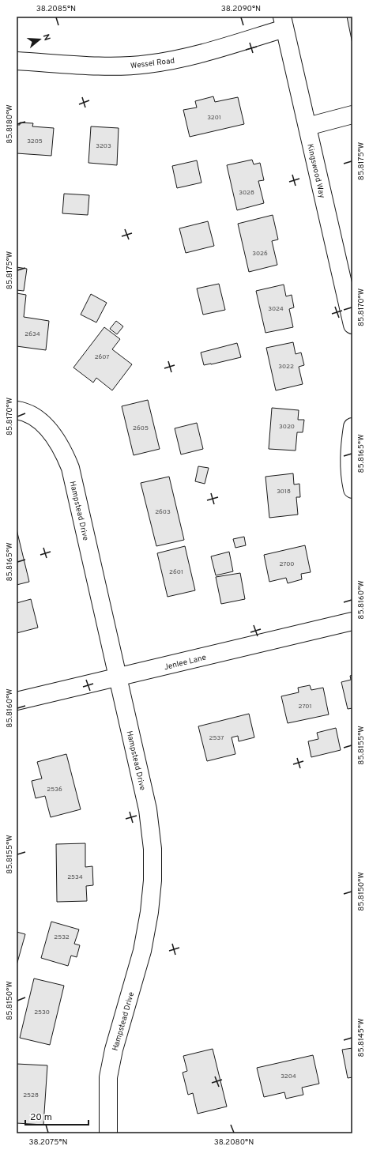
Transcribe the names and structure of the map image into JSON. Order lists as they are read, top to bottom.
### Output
{
  "streets": {
    "street": [
      "Wessel Road",
      "Kingswood Way",
      "Hampstead Drive",
      "Jenlee Lane"
    ]
  },
  "crossings": [
    ["Wessel Road", "Kingswood Way"],
    ["Hampstead Drive", "Jenlee Lane"]
  ],
  "house_numbers": [
    "3201",
    "3205",
    "3203",
    "3028",
    "3026",
    "3024",
    "2634",
    "2607",
    "3022",
    "3020",
    "2605",
    "3018",
    "2603",
    "2700",
    "2601",
    "2701",
    "2537",
    "2536",
    "2534",
    "2532",
    "2530",
    "3204",
    "2528"
  ],
  "scale_bar": "20 m",
  "north": "right",
  "coordinates": [
    "38.2085°N",
    "38.2090°N",
    "85.8180°W",
    "85.8175°W",
    "85.8170°W",
    "85.8165°W",
    "85.8160°W",
    "85.8155°W",
    "85.8150°W",
    "85.8145°W",
    "38.2075°N",
    "38.2080°N"
  ]
}
